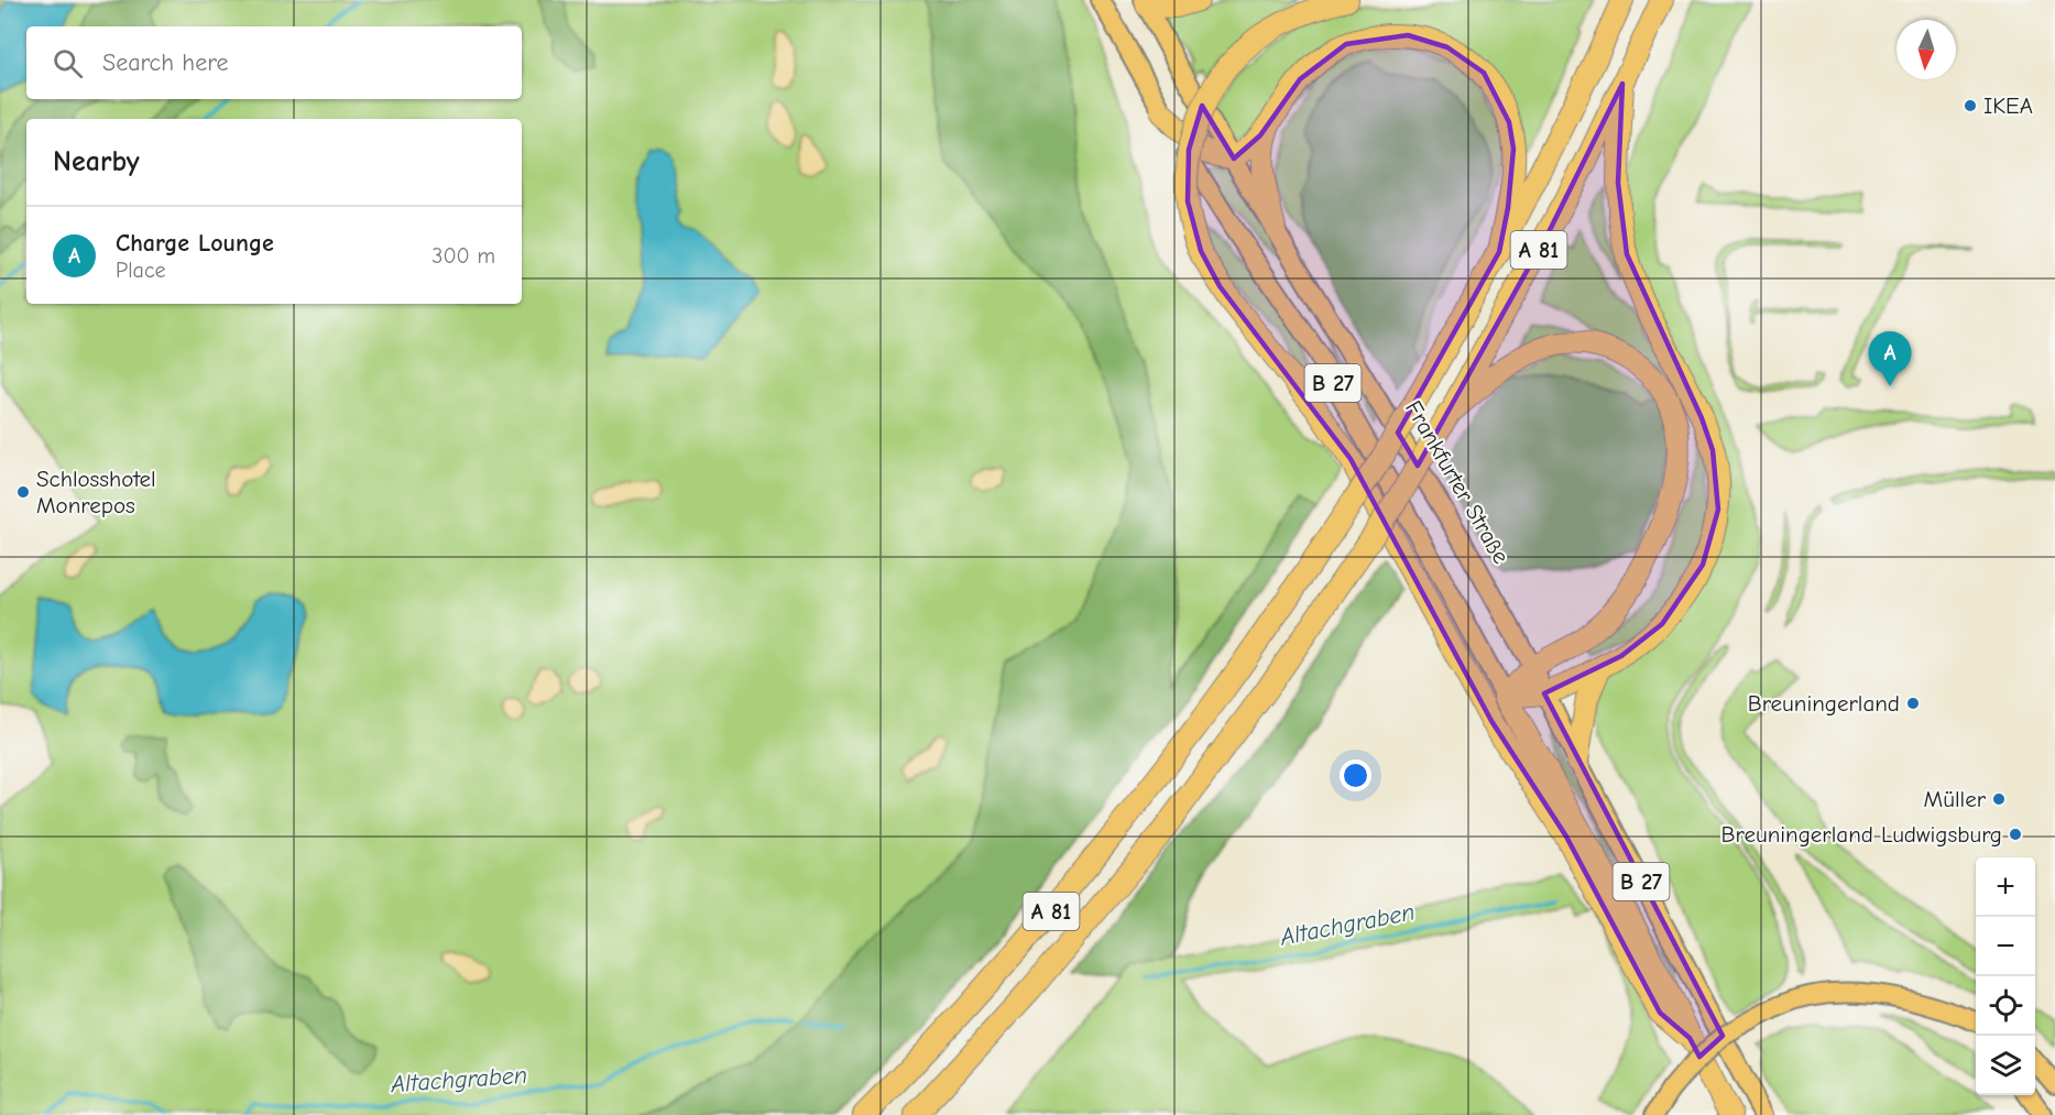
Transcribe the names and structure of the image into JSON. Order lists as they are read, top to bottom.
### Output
{
  "streets": {
    "highway": ["A 81", "B 27"],
    "main road": ["Frankfurter Straße"]
  },
  "crossings": [
    ["B 27", "Frankfurter Straße"]
  ],
  "water": ["Altachgraben"],
  "places": [
    "IKEA",
    "Schlosshotel Monrepos",
    "Breuningerland",
    "Müller",
    "Breuningerland Ludwigsburg"
  ],
  "north": "bottom",
  "page": {
    "search": "Search here",
    "heading": "Nearby",
    "list": [
      {
        "mark": "A",
        "name": "Charge Lounge",
        "note": "Place",
        "value": "300 m"
      }
    ],
    "pins": "A",
    "map_buttons": ["+", "−"]
  }
}
